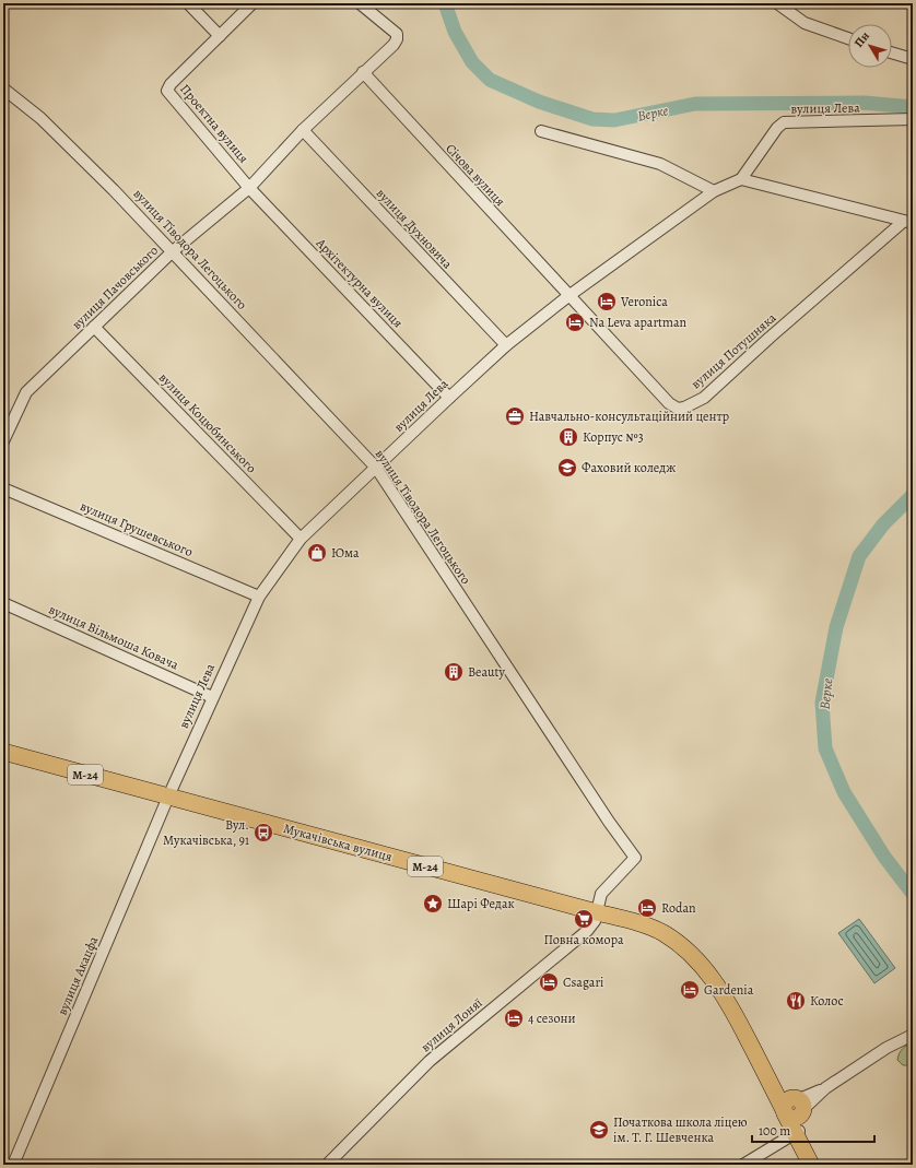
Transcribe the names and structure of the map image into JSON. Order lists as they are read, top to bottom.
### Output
{
  "streets": {
    "highway": ["М-24", "Мукачівська вулиця"],
    "street": [
      "вулиця Лева",
      "Проектна вулиця",
      "Січова вулиця",
      "вулиця Духновича",
      "вулиця Тіводора Легоцького",
      "Архітектурна вулиця",
      "вулиця Пачовського",
      "вулиця Потушняка",
      "вулиця Коцюбинського",
      "вулиця Грушевського",
      "вулиця Вільмоша Ковача",
      "вулиця Акацфа",
      "вулиця Лоняї"
    ]
  },
  "crossings": [
    ["вулиця Лева", "Січова вулиця"],
    ["вулиця Лева", "вулиця Духновича"],
    ["вулиця Лева", "вулиця Тіводора Легоцького"],
    ["вулиця Лева", "Архітектурна вулиця"],
    ["вулиця Лева", "вулиця Потушняка"],
    ["вулиця Лева", "вулиця Коцюбинського"],
    ["вулиця Лева", "вулиця Грушевського"],
    ["вулиця Лева", "вулиця Вільмоша Ковача"],
    ["вулиця Лева", "Мукачівська вулиця"],
    ["вулиця Лева", "вулиця Акацфа"],
    ["Проектна вулиця", "Архітектурна вулиця"],
    ["Проектна вулиця", "вулиця Пачовського"],
    ["Січова вулиця", "вулиця Пачовського"],
    ["Січова вулиця", "вулиця Потушняка"],
    ["вулиця Духновича", "вулиця Пачовського"],
    ["вулиця Тіводора Легоцького", "вулиця Пачовського"],
    ["вулиця Тіводора Легоцького", "Мукачівська вулиця"],
    ["вулиця Тіводора Легоцького", "вулиця Лоняї"],
    ["Архітектурна вулиця", "вулиця Пачовського"],
    ["вулиця Пачовського", "вулиця Коцюбинського"],
    ["Мукачівська вулиця", "вулиця Акацфа"],
    ["Мукачівська вулиця", "вулиця Лоняї"]
  ],
  "water": ["Верке"],
  "places": {
    "hotel": [
      "Veronica",
      "Na Leva apartman",
      "Rodan",
      "Csagari",
      "Gardenia",
      "4 сезони"
    ],
    "office": ["Навчально-консультаційний центр"],
    "building": ["Корпус №3", "Beauty"],
    "school or university": ["Фаховий коледж", "Початкова школа ліцею ім. Т. Г. Шевченка"],
    "shop": ["Юма"],
    "bus stop": ["Вул. Мукачівська, 91"],
    "place": ["Шарі Федак"],
    "supermarket": ["Повна комора"],
    "restaurant": ["Колос"]
  },
  "scale_bar": "100 m",
  "north": "top left"
}
